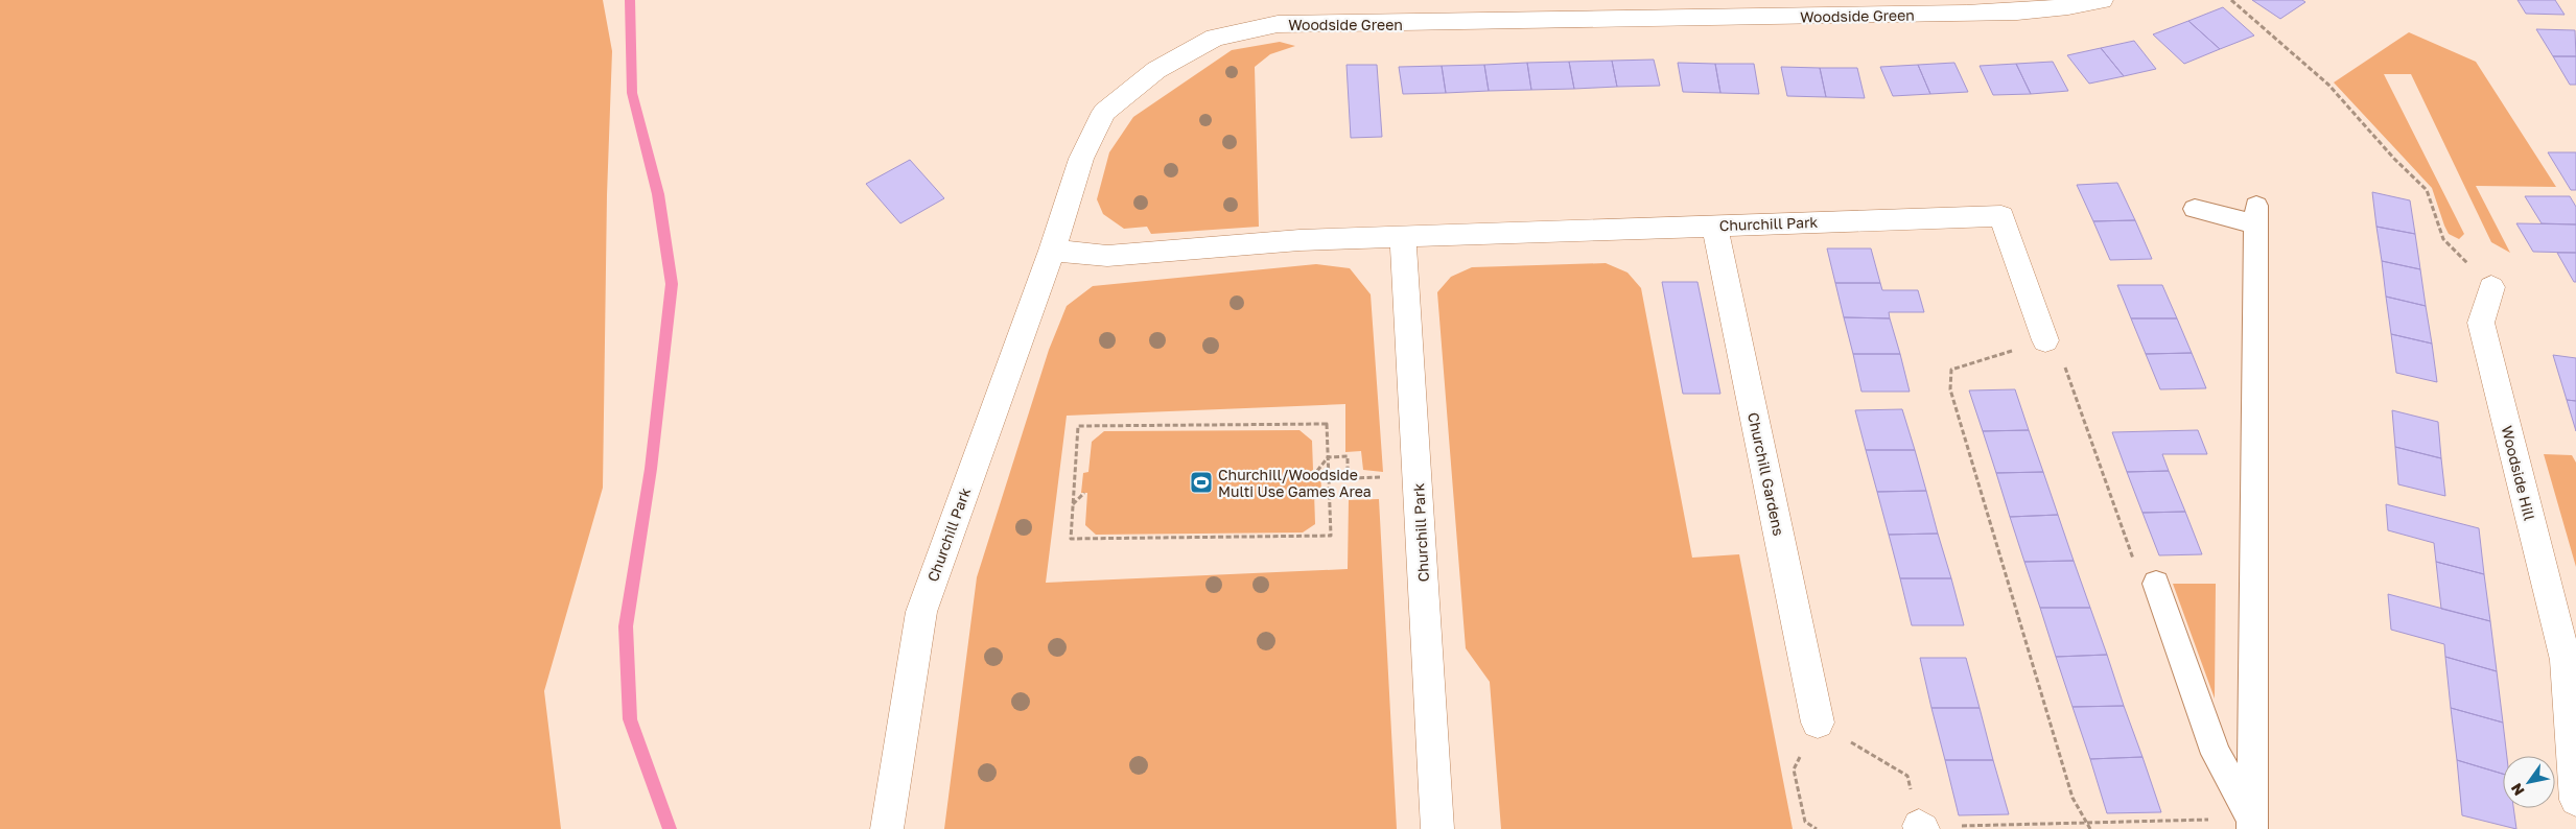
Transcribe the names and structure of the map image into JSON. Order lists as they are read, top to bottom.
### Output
{
  "streets": {
    "street": [
      "Woodside Green",
      "Churchill Park",
      "Woodside Hill",
      "Churchill Gardens"
    ]
  },
  "crossings": [
    ["Woodside Green", "Churchill Park"],
    ["Churchill Park", "Churchill Gardens"]
  ],
  "places": {
    "sports": ["Churchill/Woodside Multi Use Games Area"]
  },
  "north": "bottom left"
}
